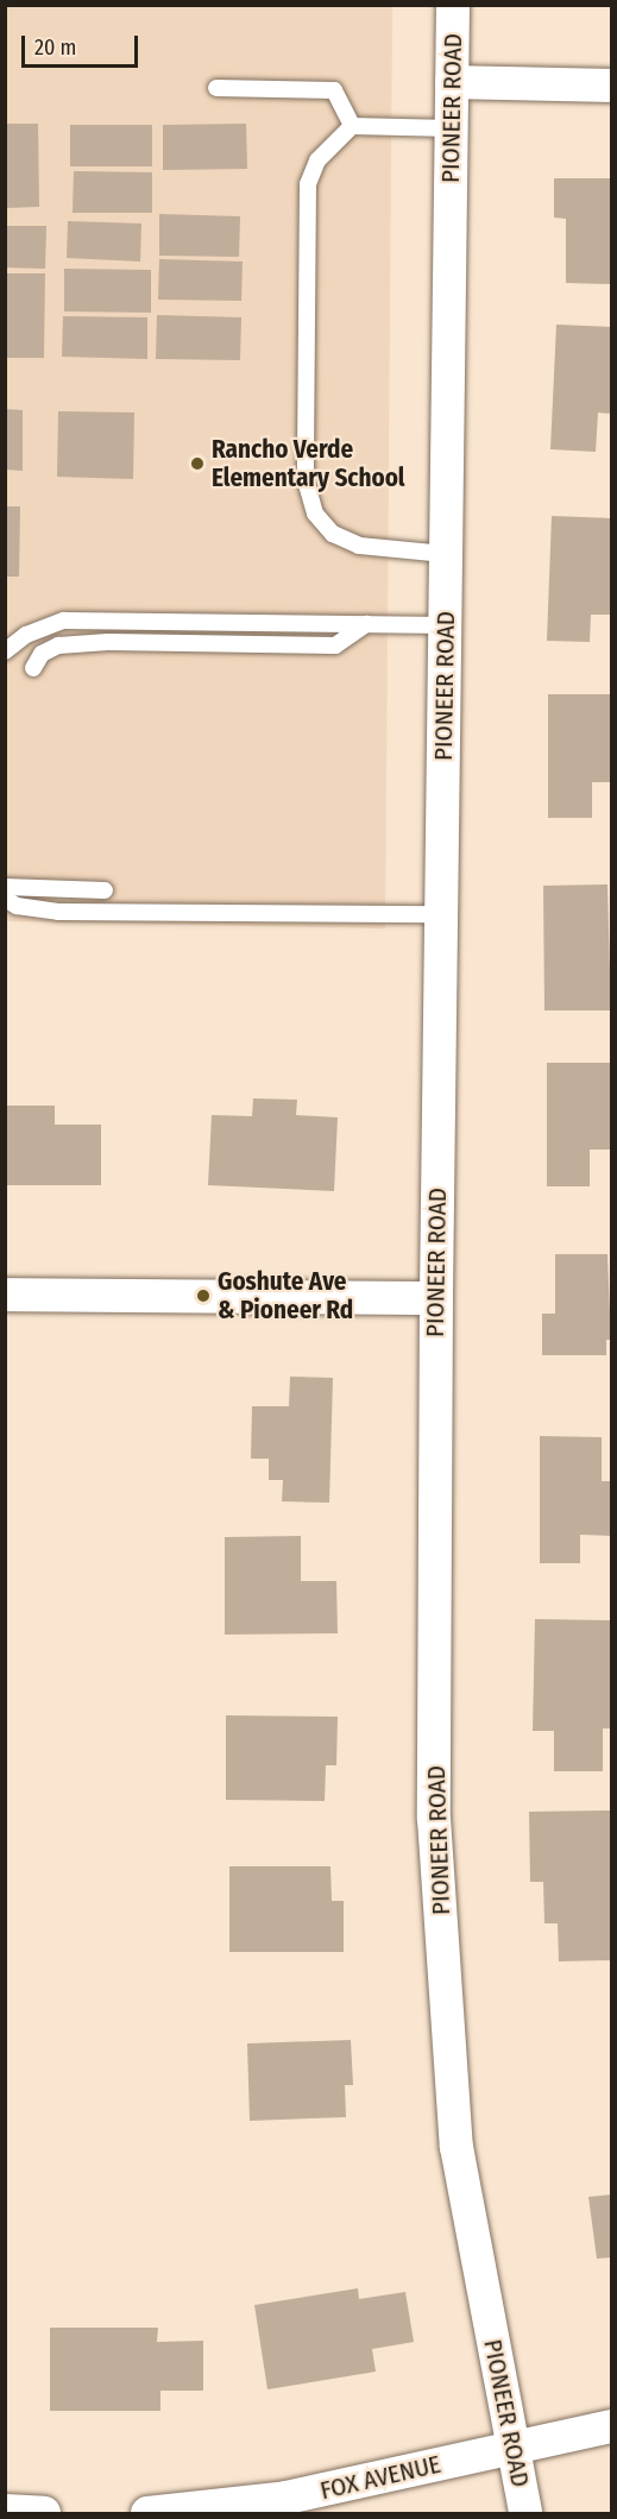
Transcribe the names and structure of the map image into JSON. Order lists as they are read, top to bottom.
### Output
{
  "streets": {
    "street": ["PIONEER ROAD", "FOX AVENUE"]
  },
  "crossings": [
    ["PIONEER ROAD", "FOX AVENUE"]
  ],
  "places": ["Rancho Verde Elementary School", "Goshute Ave & Pioneer Rd"],
  "scale_bar": "20 m"
}
